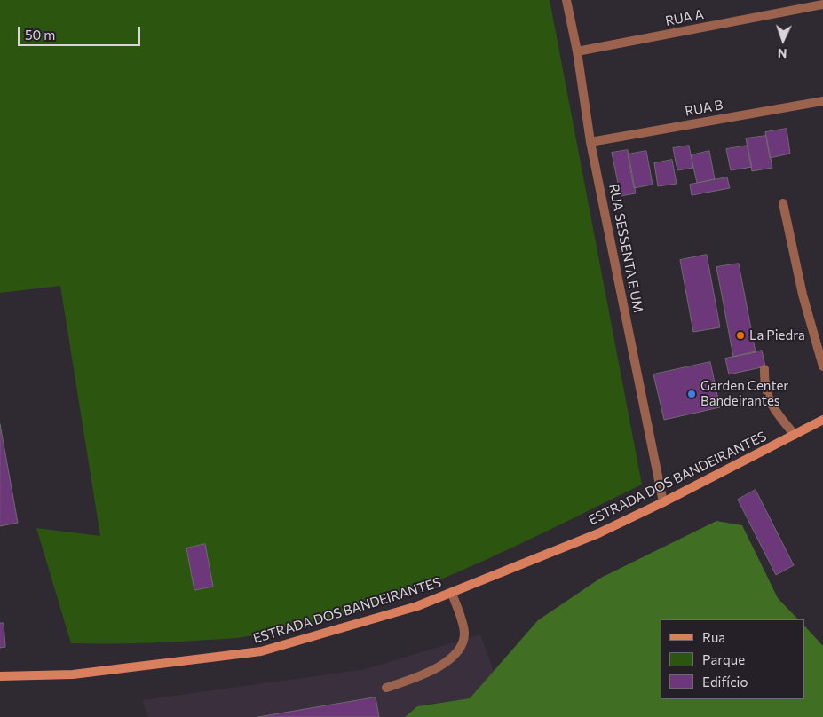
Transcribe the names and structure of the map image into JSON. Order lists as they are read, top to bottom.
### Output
{
  "streets": {
    "main road": ["ESTRADA DOS BANDEIRANTES"],
    "street": ["RUA A", "RUA B", "RUA SESSENTA E UM"]
  },
  "crossings": [
    ["RUA A", "RUA SESSENTA E UM"],
    ["RUA B", "RUA SESSENTA E UM"],
    ["RUA SESSENTA E UM", "ESTRADA DOS BANDEIRANTES"]
  ],
  "places": ["La Piedra", "Garden Center Bandeirantes"],
  "legend": ["Rua", "Parque", "Edifício"],
  "scale_bar": "50 m",
  "north": "bottom"
}
